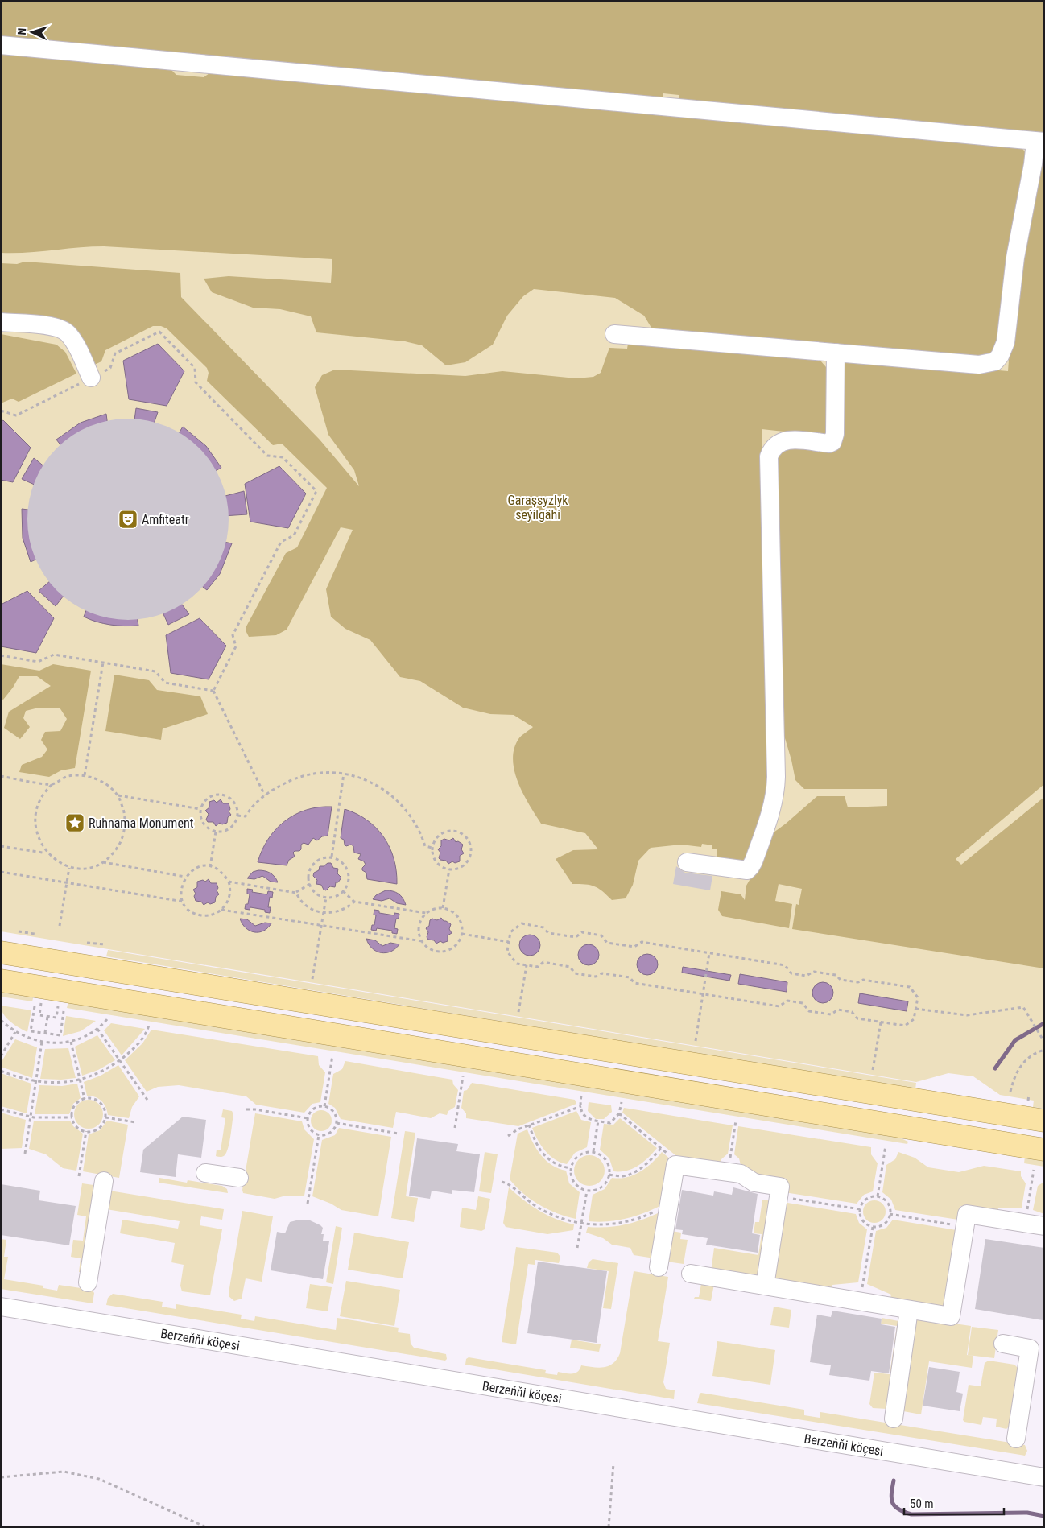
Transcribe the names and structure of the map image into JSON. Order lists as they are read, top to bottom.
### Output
{
  "streets": {
    "street": ["Berzeňňi köçesi"]
  },
  "parks": ["Garaşsyzlyk seýilgähi"],
  "places": {
    "theatre": ["Amfiteatr"],
    "place": ["Ruhnama Monument"]
  },
  "scale_bar": "50 m",
  "north": "left"
}
